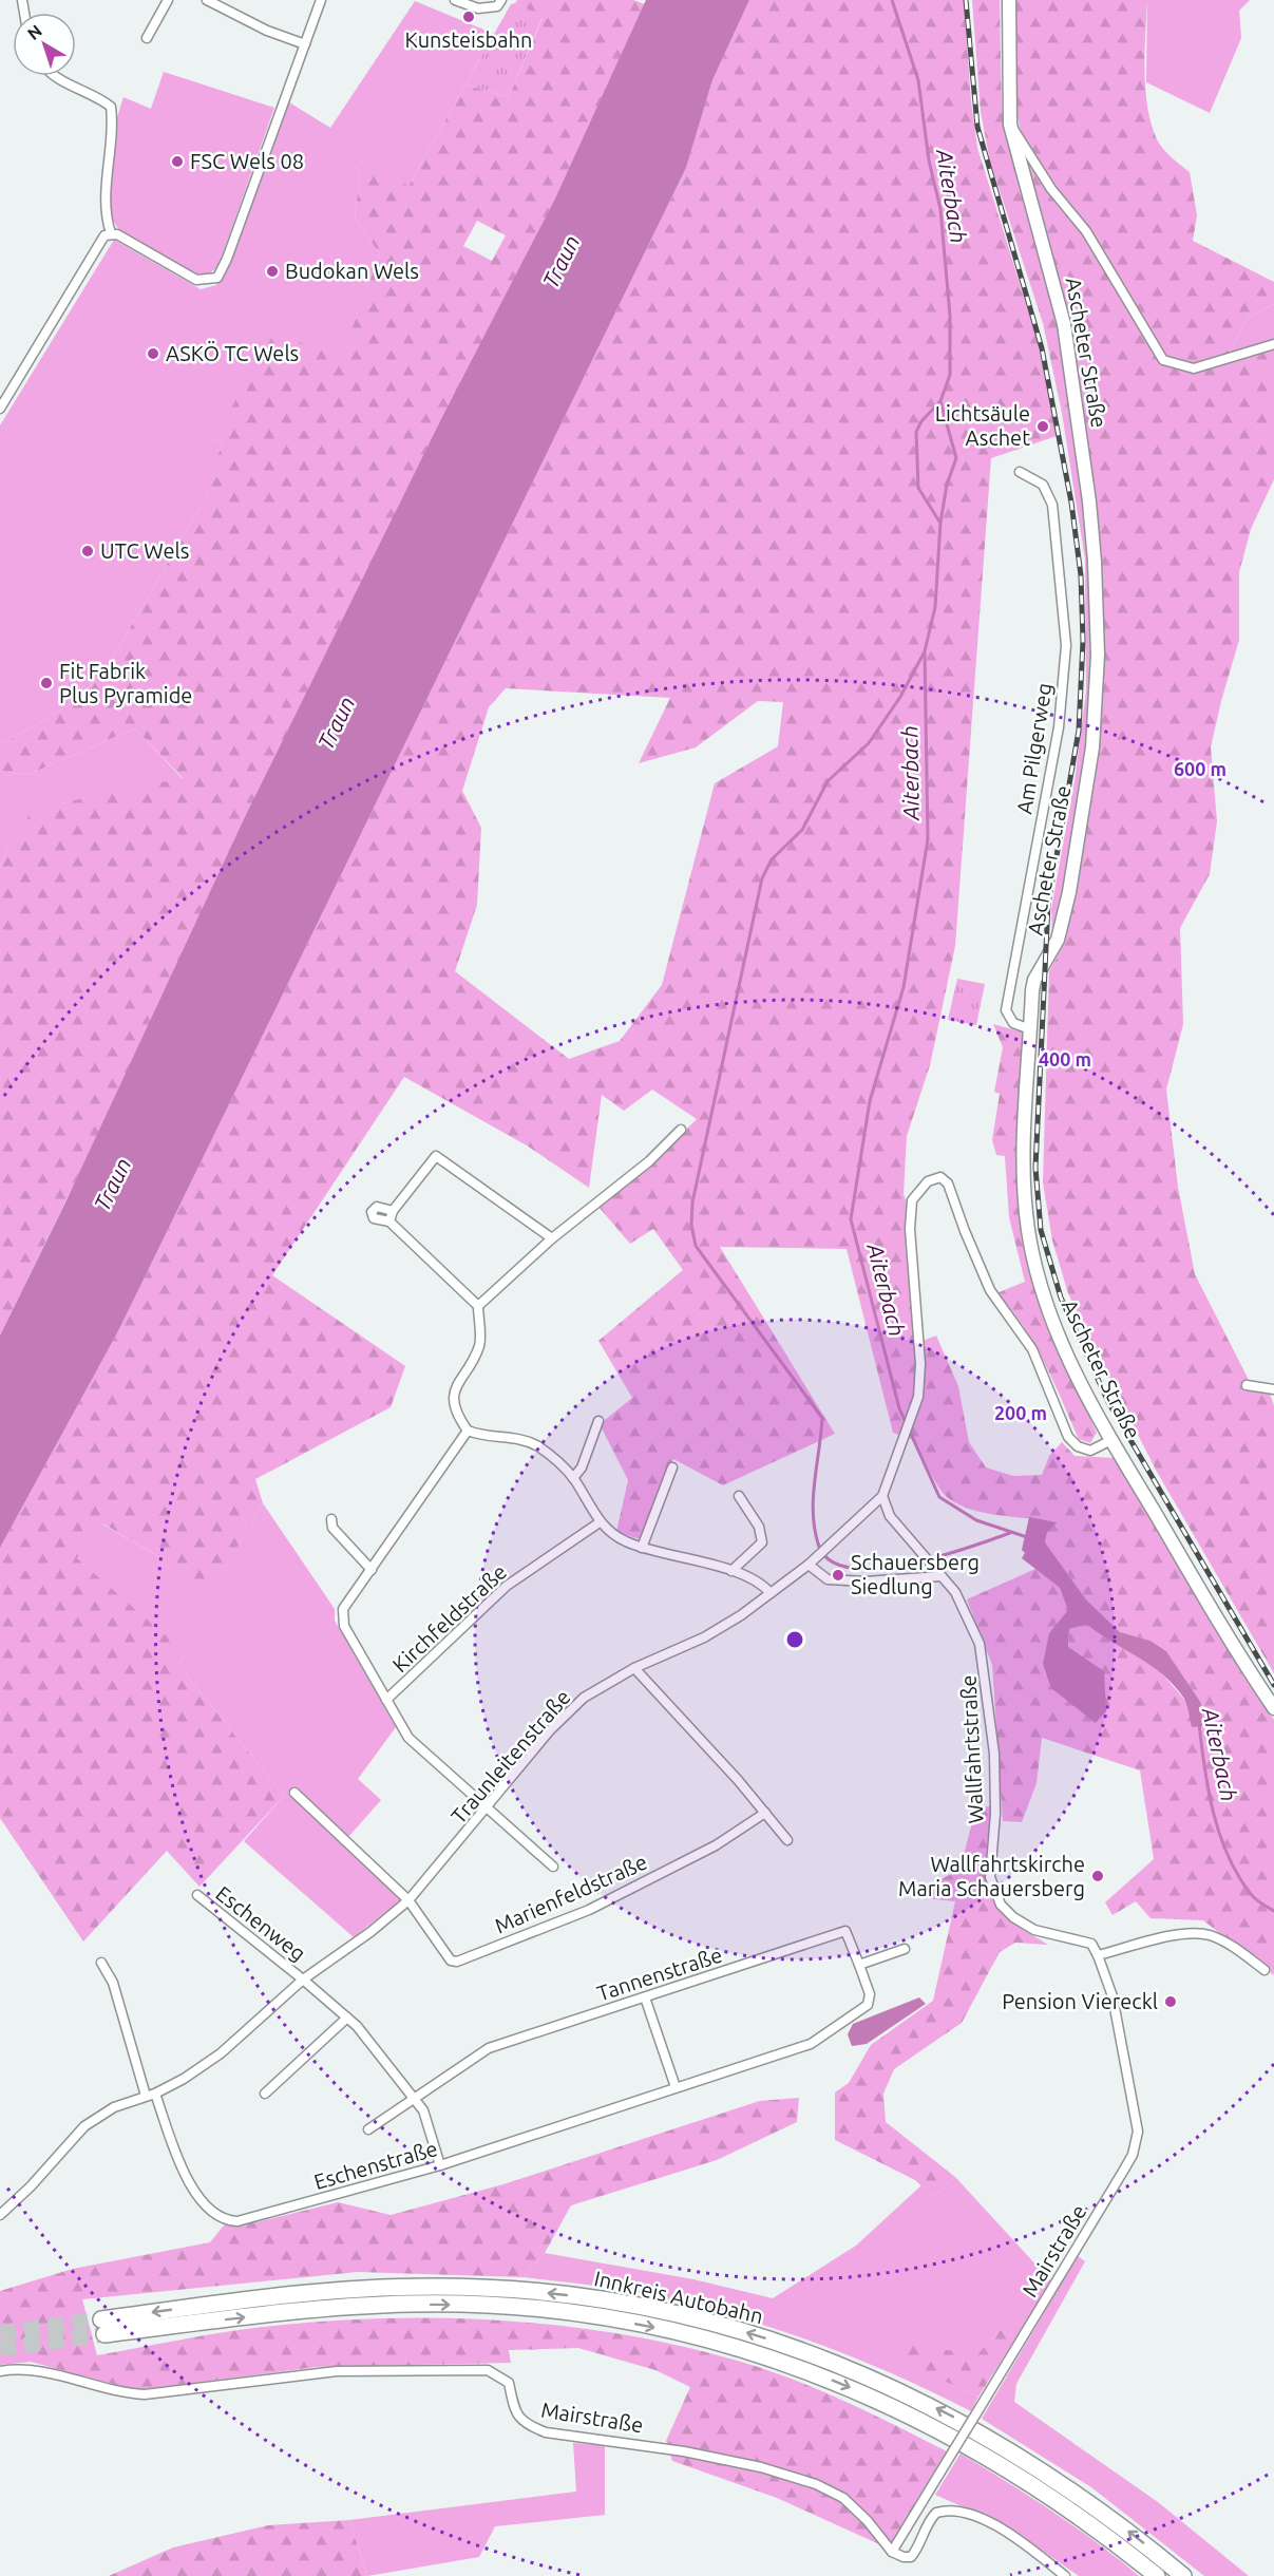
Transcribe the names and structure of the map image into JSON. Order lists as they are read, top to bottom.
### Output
{
  "streets": {
    "highway": ["Innkreis Autobahn"],
    "main road": ["Ascheter Straße"],
    "street": [
      "Am Pilgerweg",
      "Kirchfeldstraße",
      "Wallfahrtstraße",
      "Traunleitenstraße",
      "Marienfeldstraße",
      "Eschenweg",
      "Tannenstraße",
      "Eschenstraße",
      "Mairstraße"
    ]
  },
  "crossings": [
    ["Ascheter Straße", "Am Pilgerweg"],
    ["Ascheter Straße", "Traunleitenstraße"],
    ["Wallfahrtstraße", "Traunleitenstraße"],
    ["Wallfahrtstraße", "Mairstraße"],
    ["Traunleitenstraße", "Marienfeldstraße"],
    ["Traunleitenstraße", "Eschenweg"],
    ["Traunleitenstraße", "Eschenstraße"],
    ["Tannenstraße", "Eschenstraße"]
  ],
  "water": ["Aiterbach", "Traun"],
  "places": [
    "Kunsteisbahn",
    "FSC Wels 08",
    "Budokan Wels",
    "ASKÖ TC Wels",
    "Lichtsäule Aschet",
    "UTC Wels",
    "Fit Fabrik Plus Pyramide",
    "Schauersberg Siedlung",
    "Wallfahrtskirche Maria Schauersberg",
    "Pension Viereckl"
  ],
  "north": "top left",
  "rings": ["600 m", "400 m", "200 m"]
}
